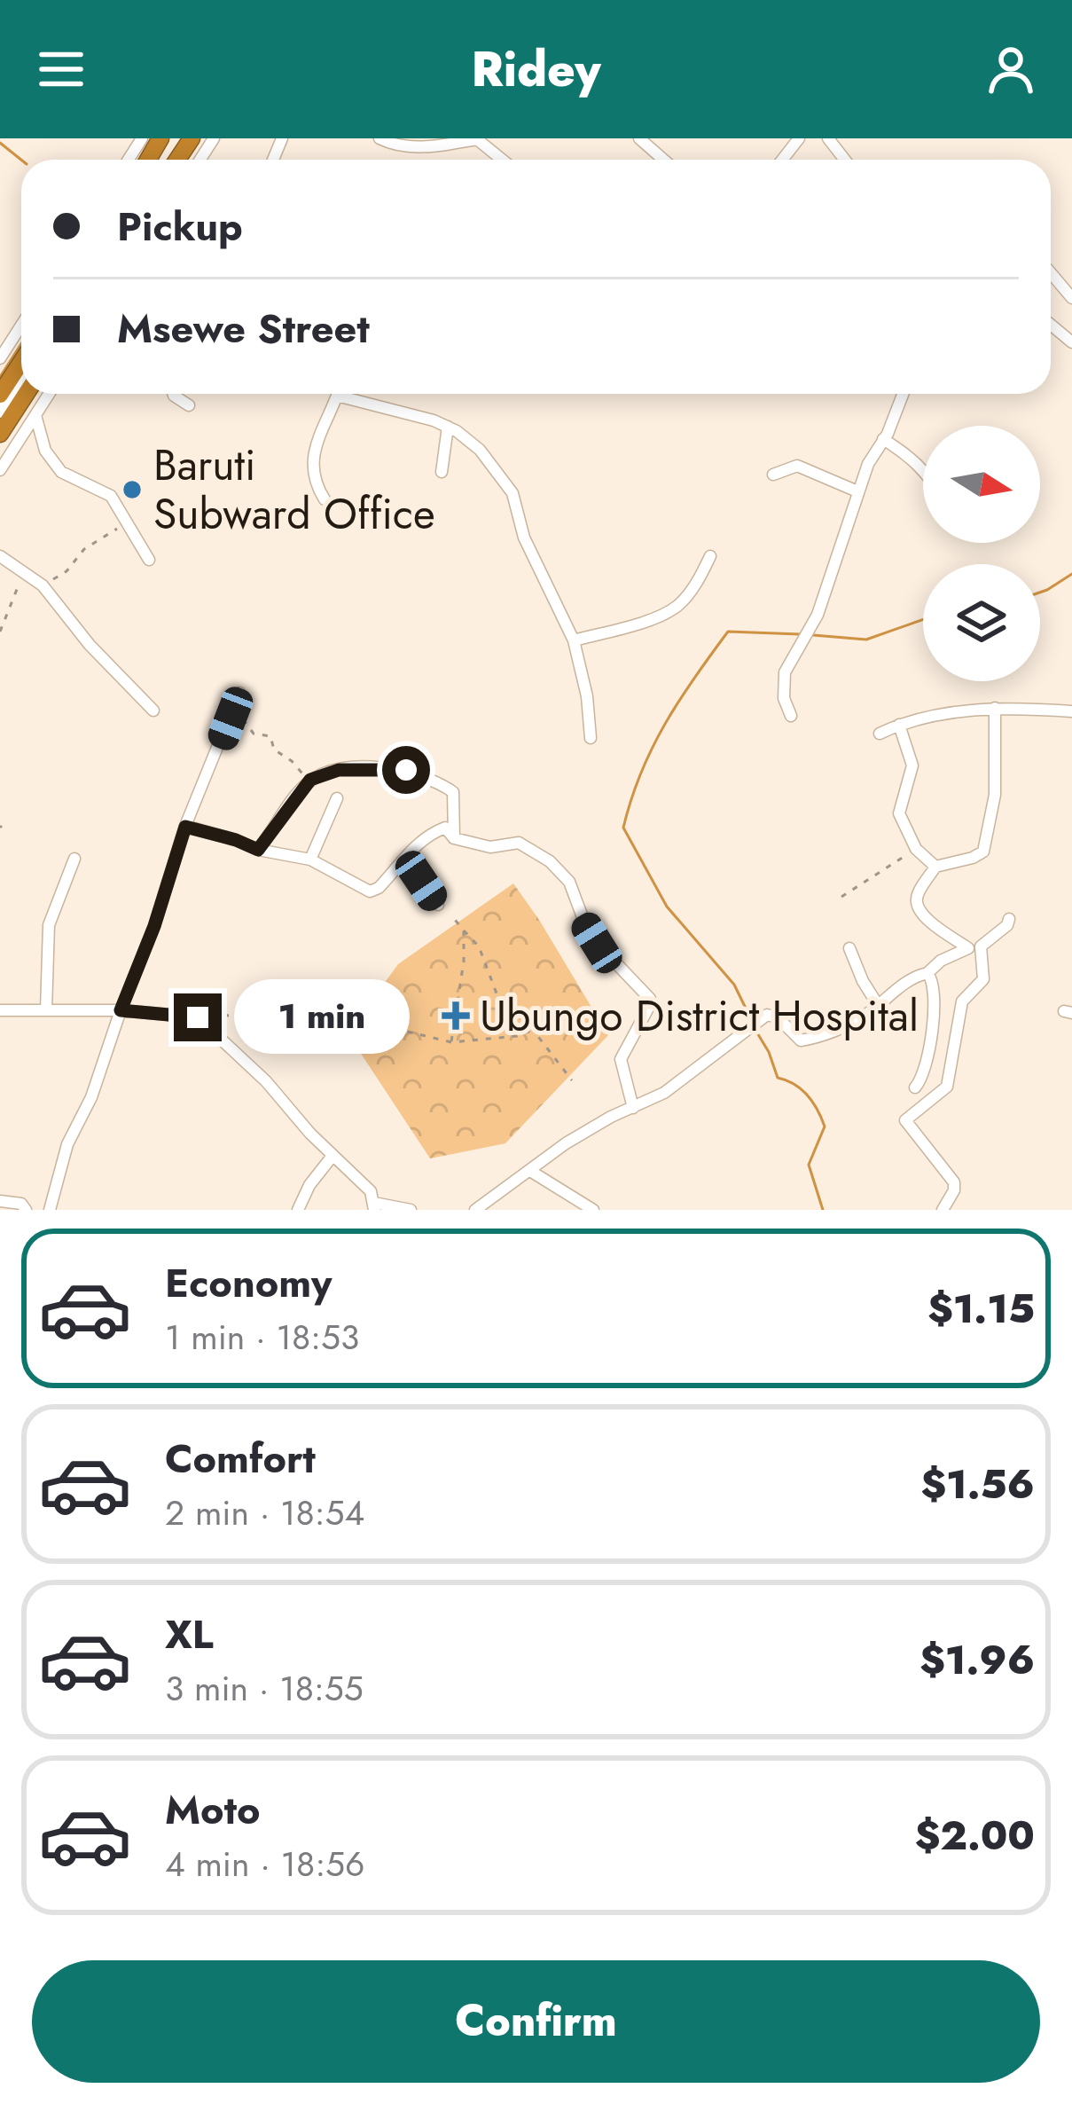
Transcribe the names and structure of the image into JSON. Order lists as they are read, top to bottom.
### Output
{
  "places": {
    "other": ["Baruti Subward Office"],
    "health": ["Ubungo District Hospital"]
  },
  "north": "right",
  "page": {
    "header": "Ridey",
    "banner": ["Pickup", "Msewe Street"],
    "bubble": "1 min",
    "list": [
      {
        "name": "Economy",
        "note": "1 min · 18:53",
        "value": "$1.15"
      },
      {
        "name": "Comfort",
        "note": "2 min · 18:54",
        "value": "$1.56"
      },
      {
        "name": "XL",
        "note": "3 min · 18:55",
        "value": "$1.96"
      },
      {
        "name": "Moto",
        "note": "4 min · 18:56",
        "value": "$2.00"
      }
    ],
    "buttons": "Confirm"
  }
}
